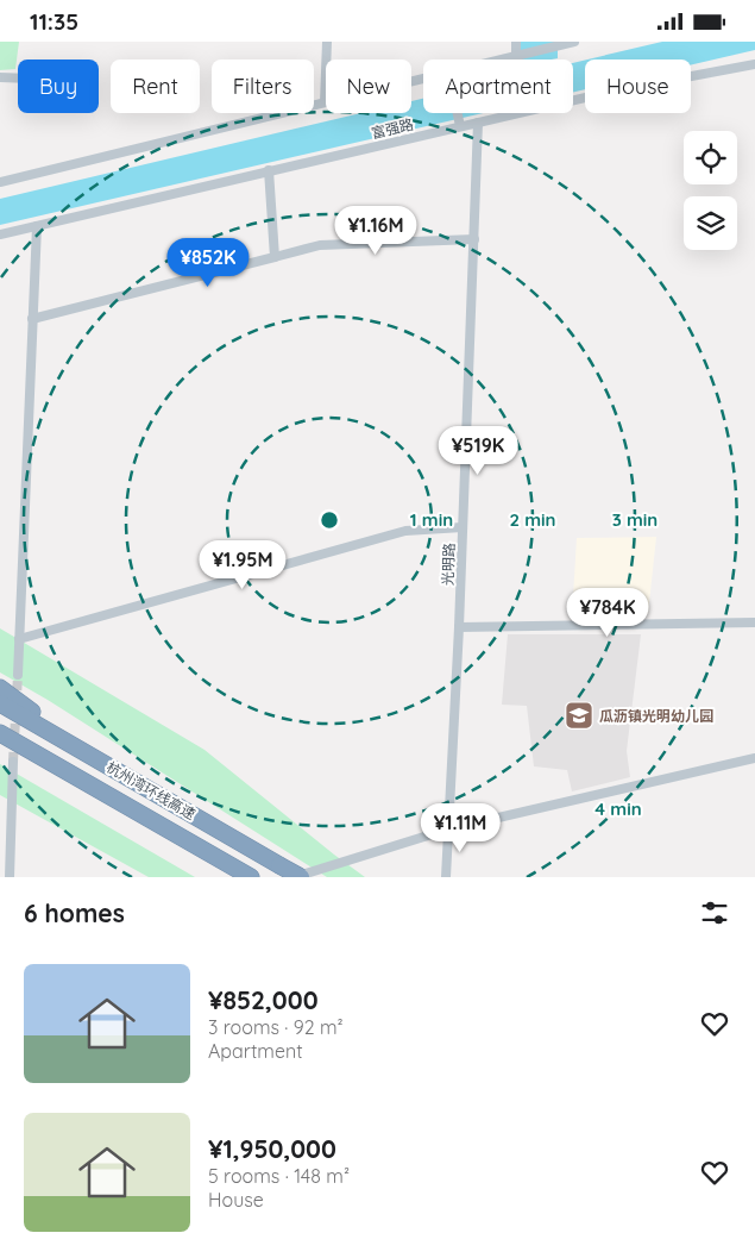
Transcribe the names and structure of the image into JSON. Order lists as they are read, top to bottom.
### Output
{
  "streets": {
    "highway": ["杭州湾环线高速"],
    "street": ["富强路", "光明路"]
  },
  "crossings": [
    ["富强路", "光明路"]
  ],
  "places": {
    "school or university": ["瓜沥镇光明幼儿园"]
  },
  "page": {
    "status": "11:35",
    "chip": [
      "Buy",
      "Rent",
      "Filters",
      "New",
      "Apartment",
      "House"
    ],
    "price": [
      "¥1.16M",
      "¥852K",
      "¥519K",
      "¥1.95M",
      "¥784K",
      "¥1.11M"
    ],
    "heading": "6 homes",
    "list": [
      {
        "name": "¥852,000",
        "note": "3 rooms · 92 m² · Apartment"
      },
      {
        "name": "¥1,950,000",
        "note": "5 rooms · 148 m² · House"
      }
    ]
  },
  "rings": [
    "1 min",
    "2 min",
    "3 min",
    "4 min"
  ]
}
